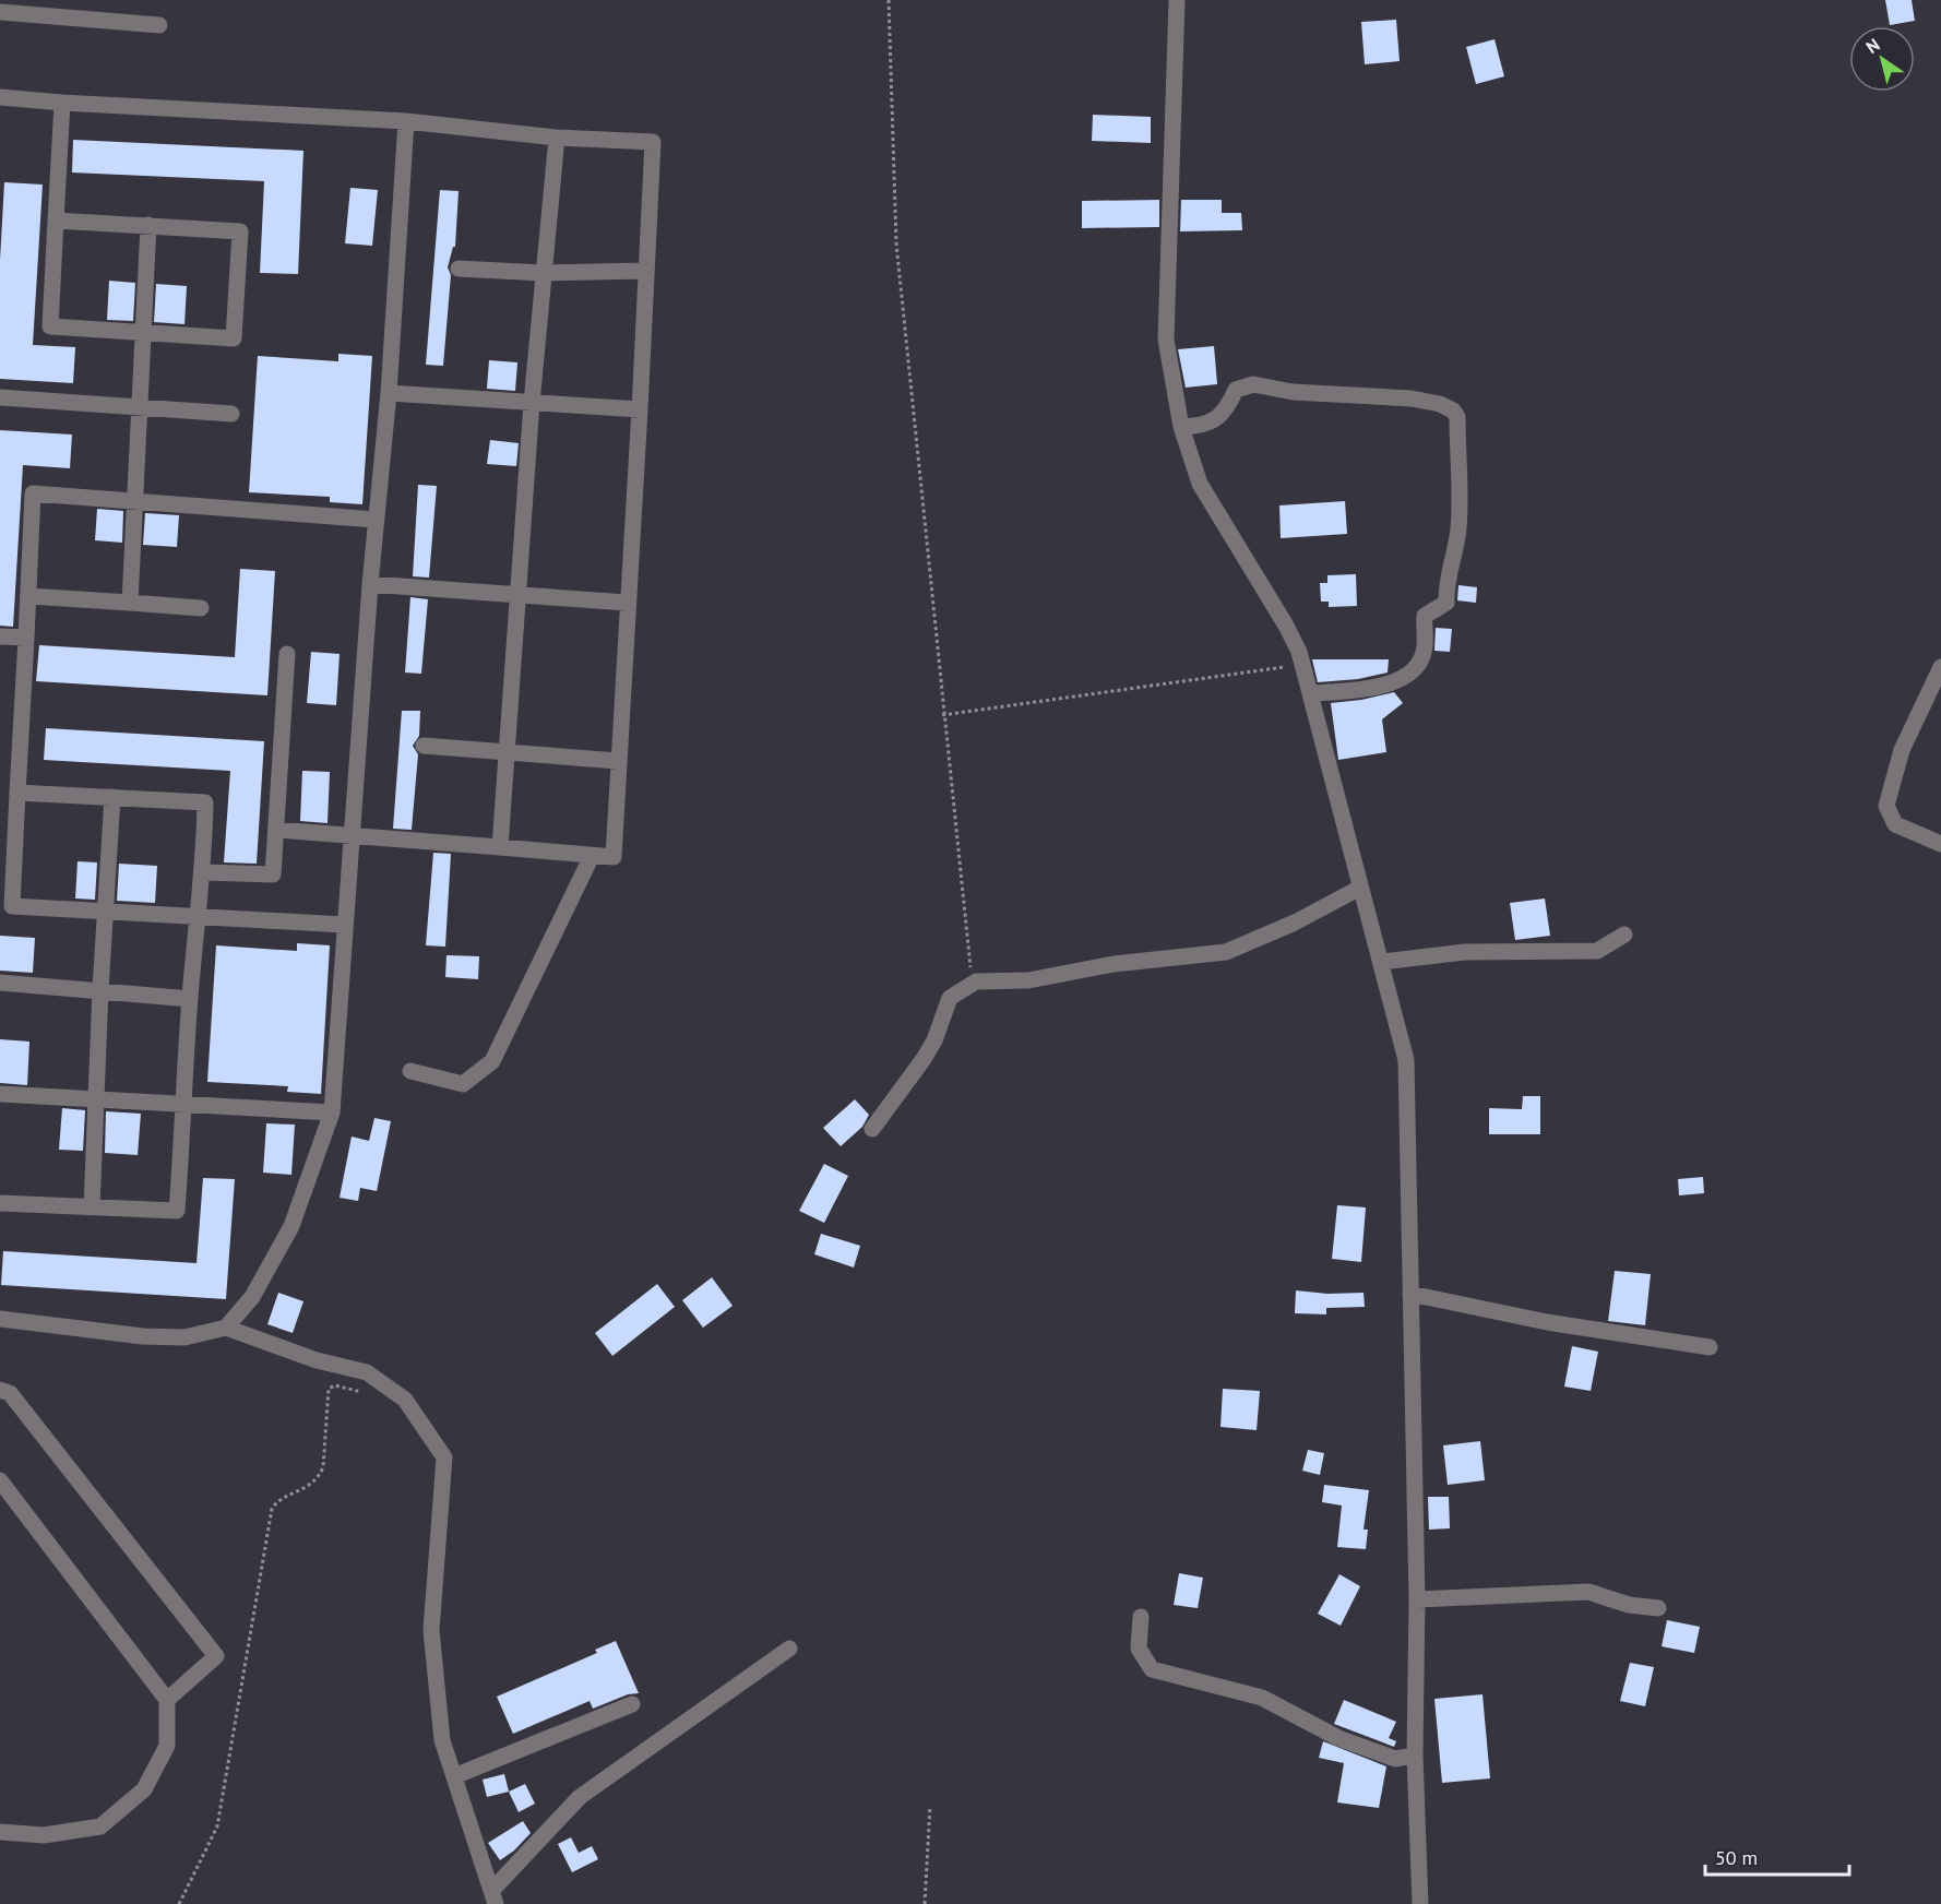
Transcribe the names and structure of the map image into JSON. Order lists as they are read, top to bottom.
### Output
{
  "scale_bar": "50 m",
  "north": "top left"
}
